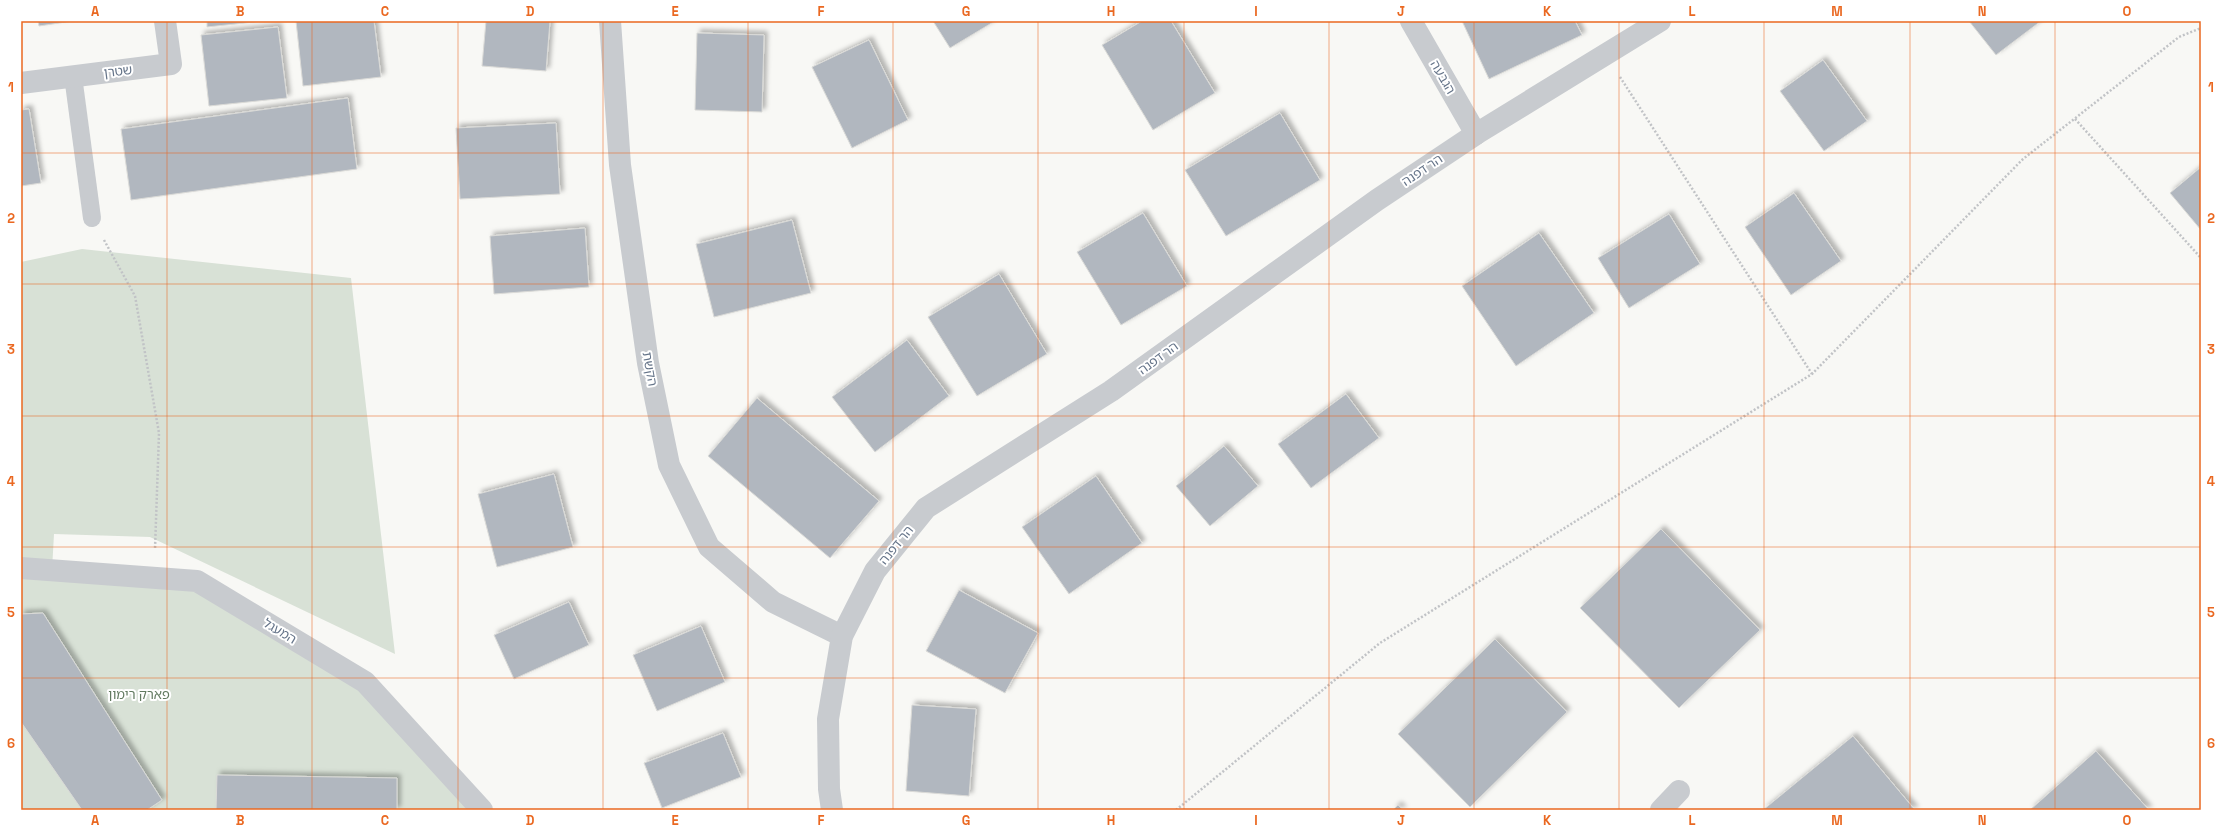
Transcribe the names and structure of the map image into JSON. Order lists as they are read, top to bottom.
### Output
{
  "streets": {
    "street": [
      "שטרן",
      "הגבעה",
      "הר דפנה",
      "הקשת",
      "המעגל"
    ]
  },
  "crossings": [
    ["הגבעה", "הר דפנה"],
    ["הר דפנה", "הקשת"]
  ],
  "parks": ["פארק רימון"],
  "grid": {
    "columns": [
      "A",
      "B",
      "C",
      "D",
      "E",
      "F",
      "G",
      "H",
      "I",
      "J",
      "K",
      "L",
      "M",
      "N",
      "O"
    ],
    "rows": [
      "1",
      "2",
      "3",
      "4",
      "5",
      "6"
    ]
  }
}
